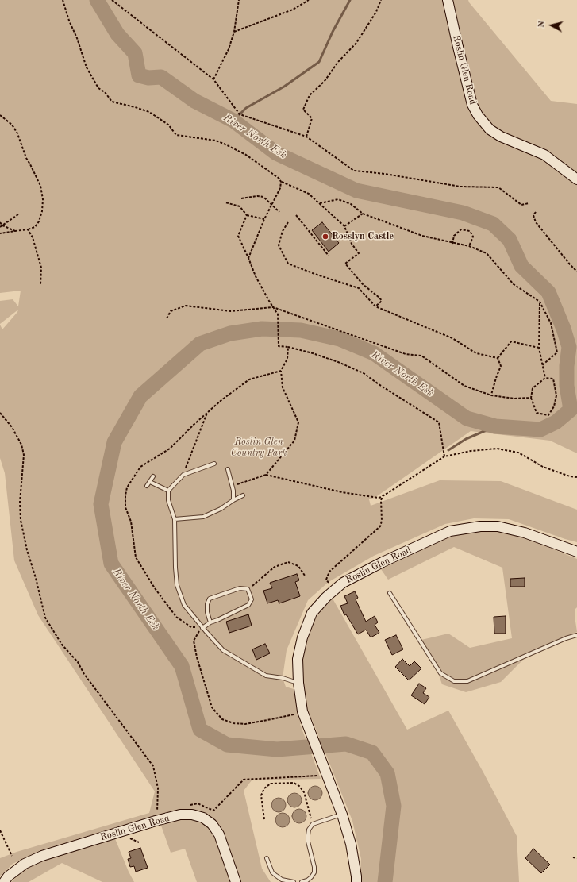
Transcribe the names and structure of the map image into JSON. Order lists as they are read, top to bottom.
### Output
{
  "streets": {
    "main road": ["Roslin Glen Road"]
  },
  "water": ["River North Esk"],
  "parks": ["Roslin Glen Country Park"],
  "places": ["Rosslyn Castle"],
  "north": "left"
}
